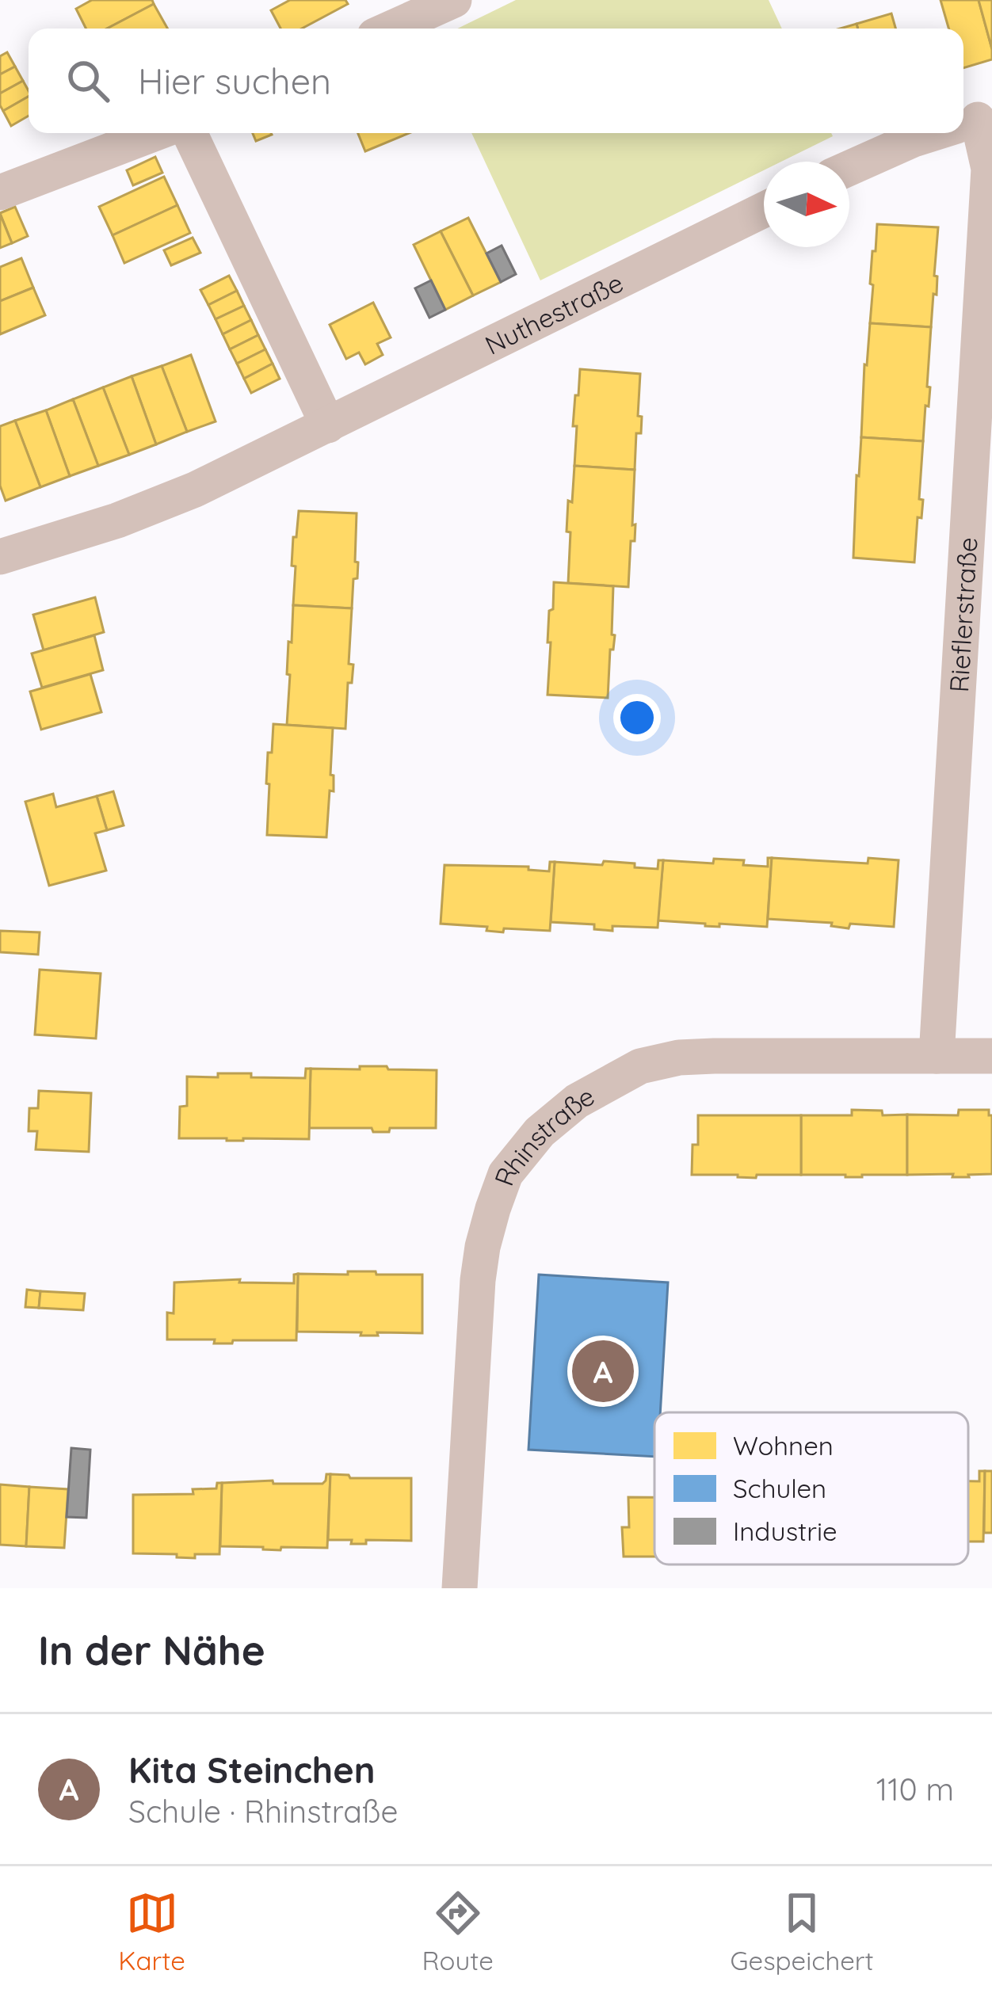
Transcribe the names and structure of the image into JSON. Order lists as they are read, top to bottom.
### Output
{
  "streets": {
    "street": ["Nuthestraße", "Rieflerstraße", "Rhinstraße"]
  },
  "crossings": [
    ["Rieflerstraße", "Rhinstraße"]
  ],
  "legend": ["Wohnen", "Schulen", "Industrie"],
  "north": "right",
  "page": {
    "search": "Hier suchen",
    "pins": "A",
    "heading": "In der Nähe",
    "list": [
      {
        "mark": "A",
        "name": "Kita Steinchen",
        "note": "Schule · Rhinstraße",
        "value": "110 m"
      }
    ],
    "nav": ["Karte", "Route", "Gespeichert"]
  }
}
